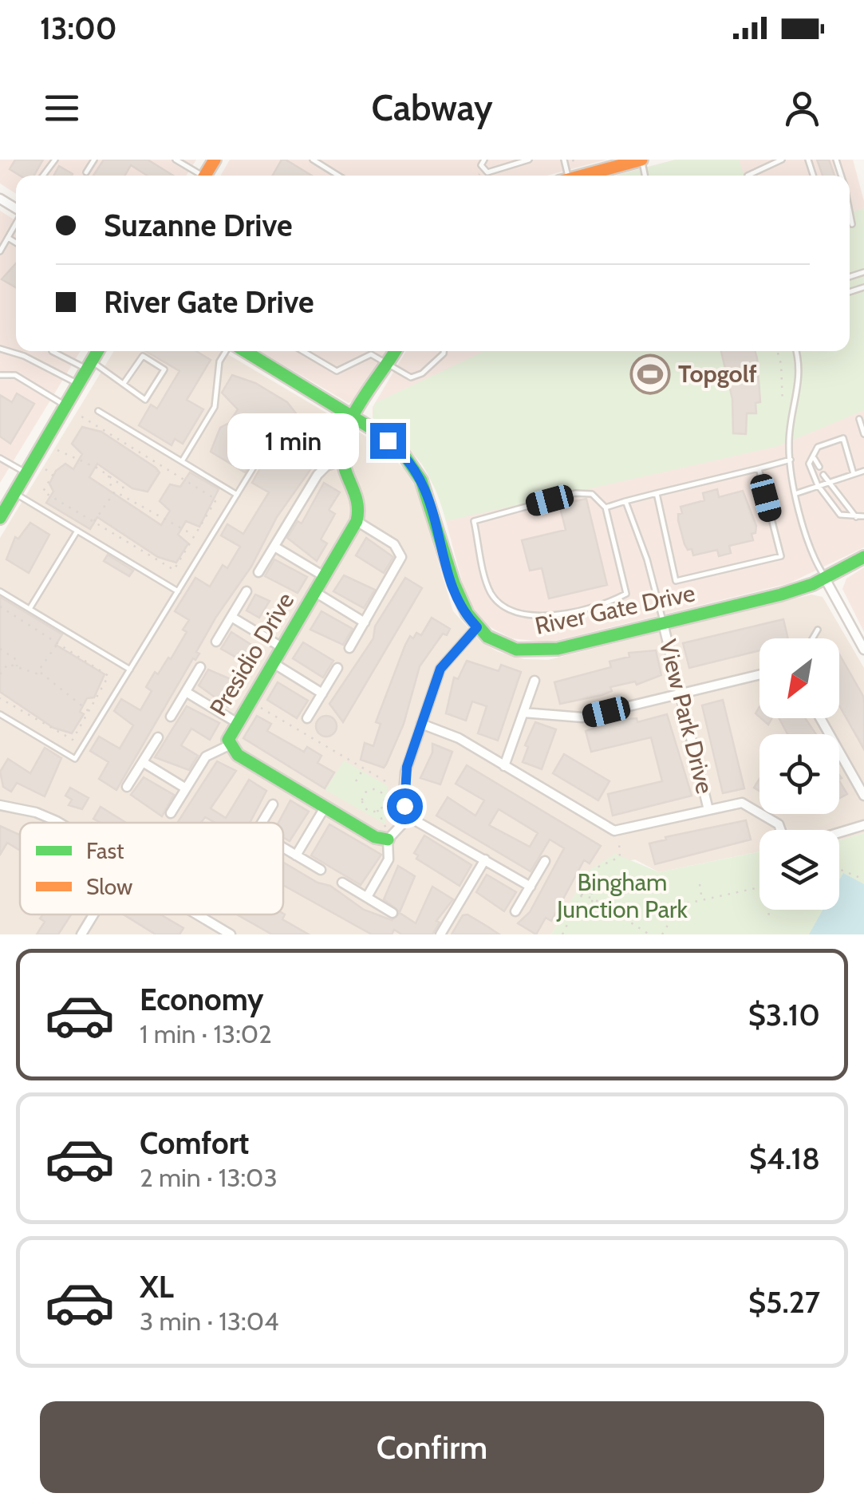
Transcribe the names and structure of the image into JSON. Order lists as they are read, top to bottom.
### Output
{
  "streets": {
    "street": ["River Gate Drive", "Presidio Drive", "View Park Drive"]
  },
  "crossings": [
    ["River Gate Drive", "View Park Drive"]
  ],
  "parks": ["Bingham Junction Park"],
  "places": {
    "sports": ["Topgolf"]
  },
  "legend": ["Fast", "Slow"],
  "north": "bottom left",
  "page": {
    "status": "13:00",
    "header": "Cabway",
    "banner": ["Suzanne Drive", "River Gate Drive"],
    "bubble": "1 min",
    "list": [
      {
        "name": "Economy",
        "note": "1 min · 13:02",
        "value": "$3.10"
      },
      {
        "name": "Comfort",
        "note": "2 min · 13:03",
        "value": "$4.18"
      },
      {
        "name": "XL",
        "note": "3 min · 13:04",
        "value": "$5.27"
      }
    ],
    "buttons": "Confirm"
  }
}
